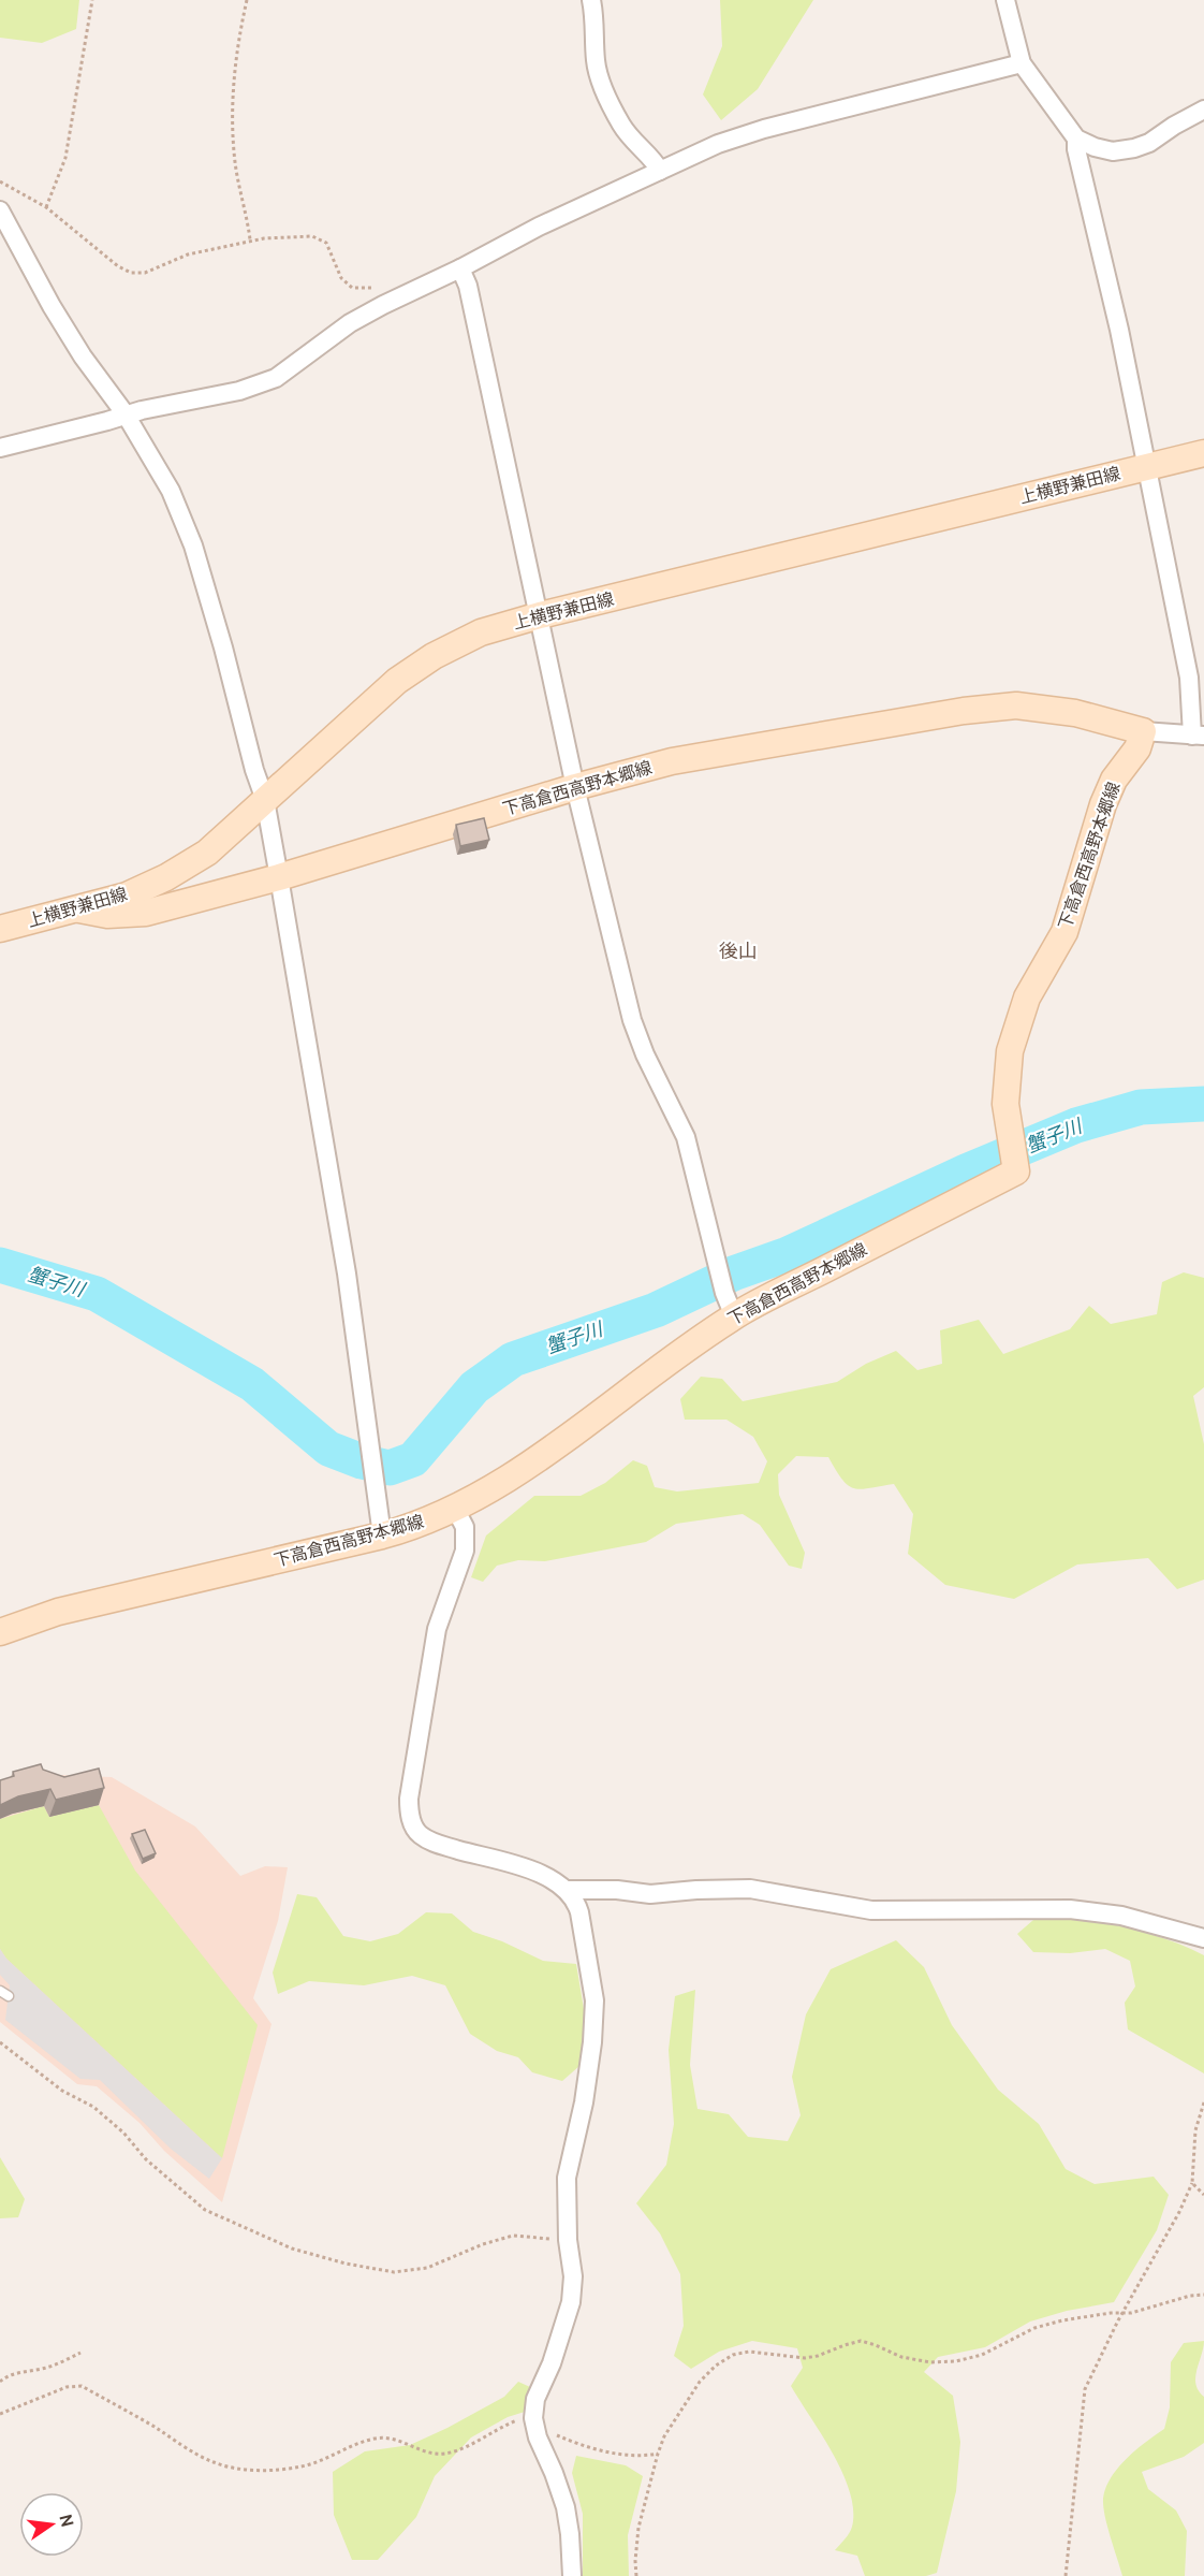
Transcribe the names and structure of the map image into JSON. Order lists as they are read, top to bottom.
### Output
{
  "streets": {
    "main road": ["上横野兼田線", "下高倉西高野本郷線"]
  },
  "crossings": [
    ["上横野兼田線", "下高倉西高野本郷線"]
  ],
  "districts": ["後山"],
  "water": ["蟹子川"],
  "north": "right"
}
